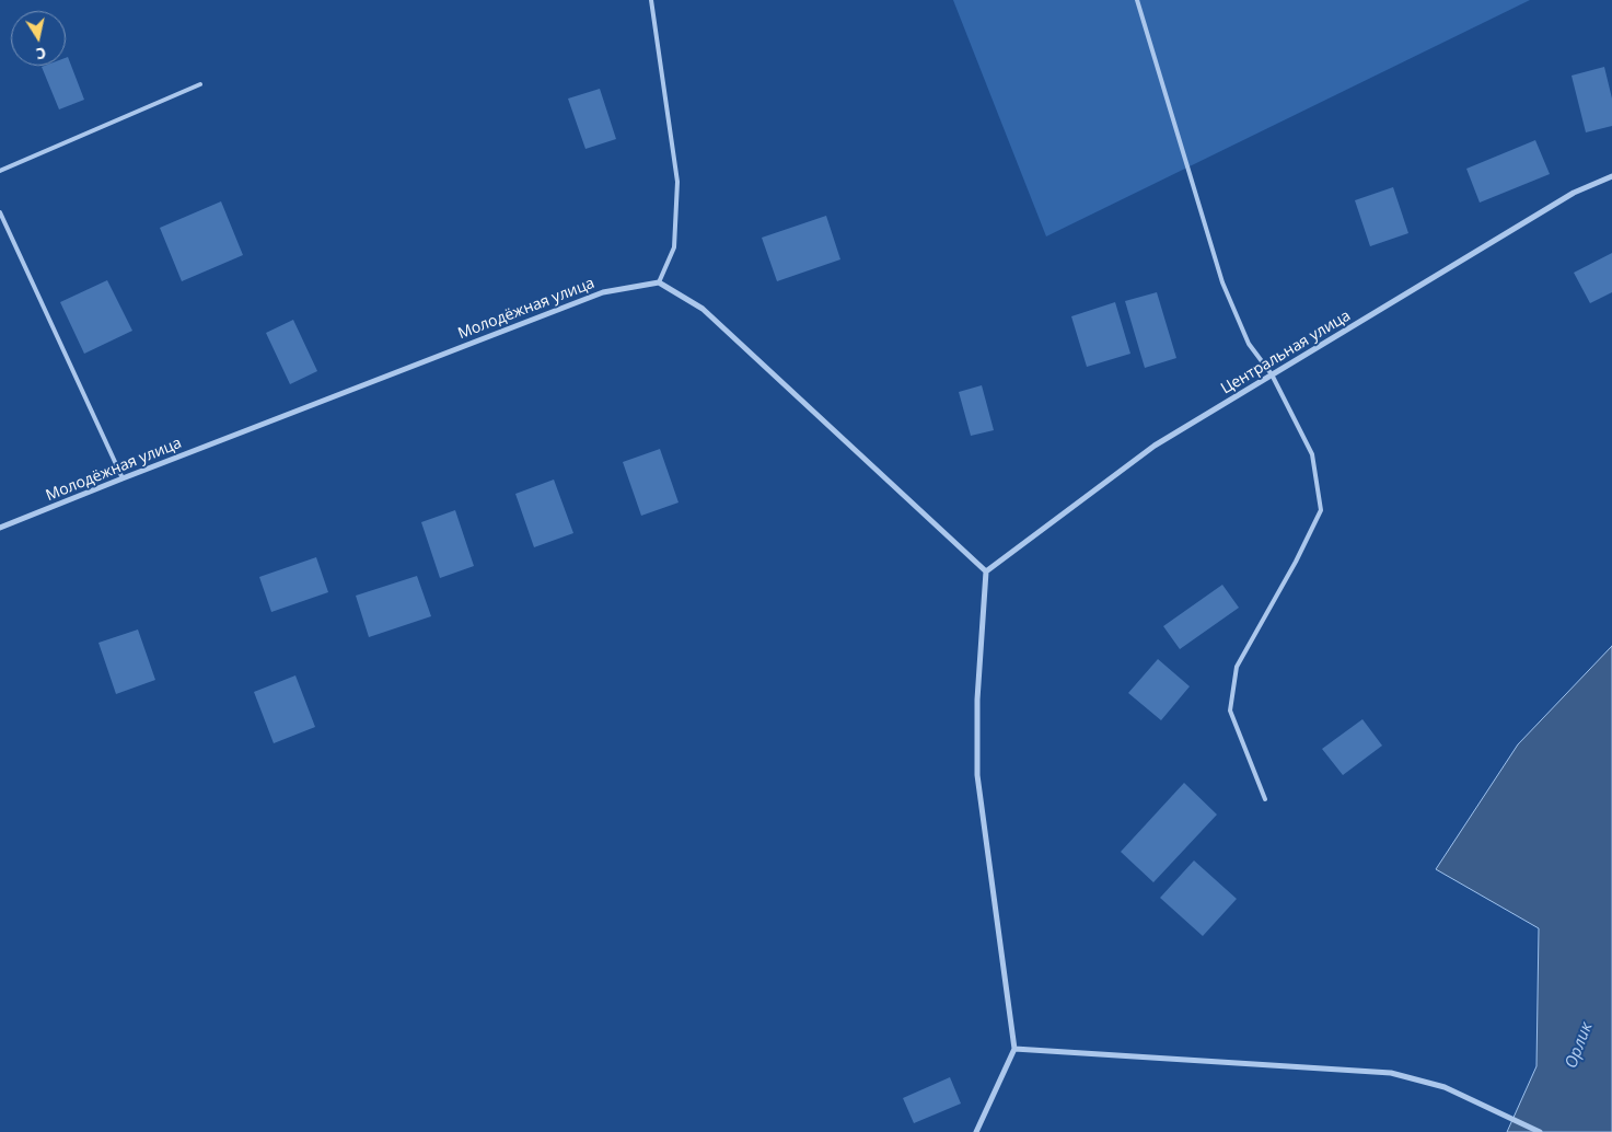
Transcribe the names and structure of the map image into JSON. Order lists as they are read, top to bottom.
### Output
{
  "streets": {
    "street": ["Молодёжная улица", "Центральная улица"]
  },
  "water": ["Орлик"],
  "north": "bottom"
}
